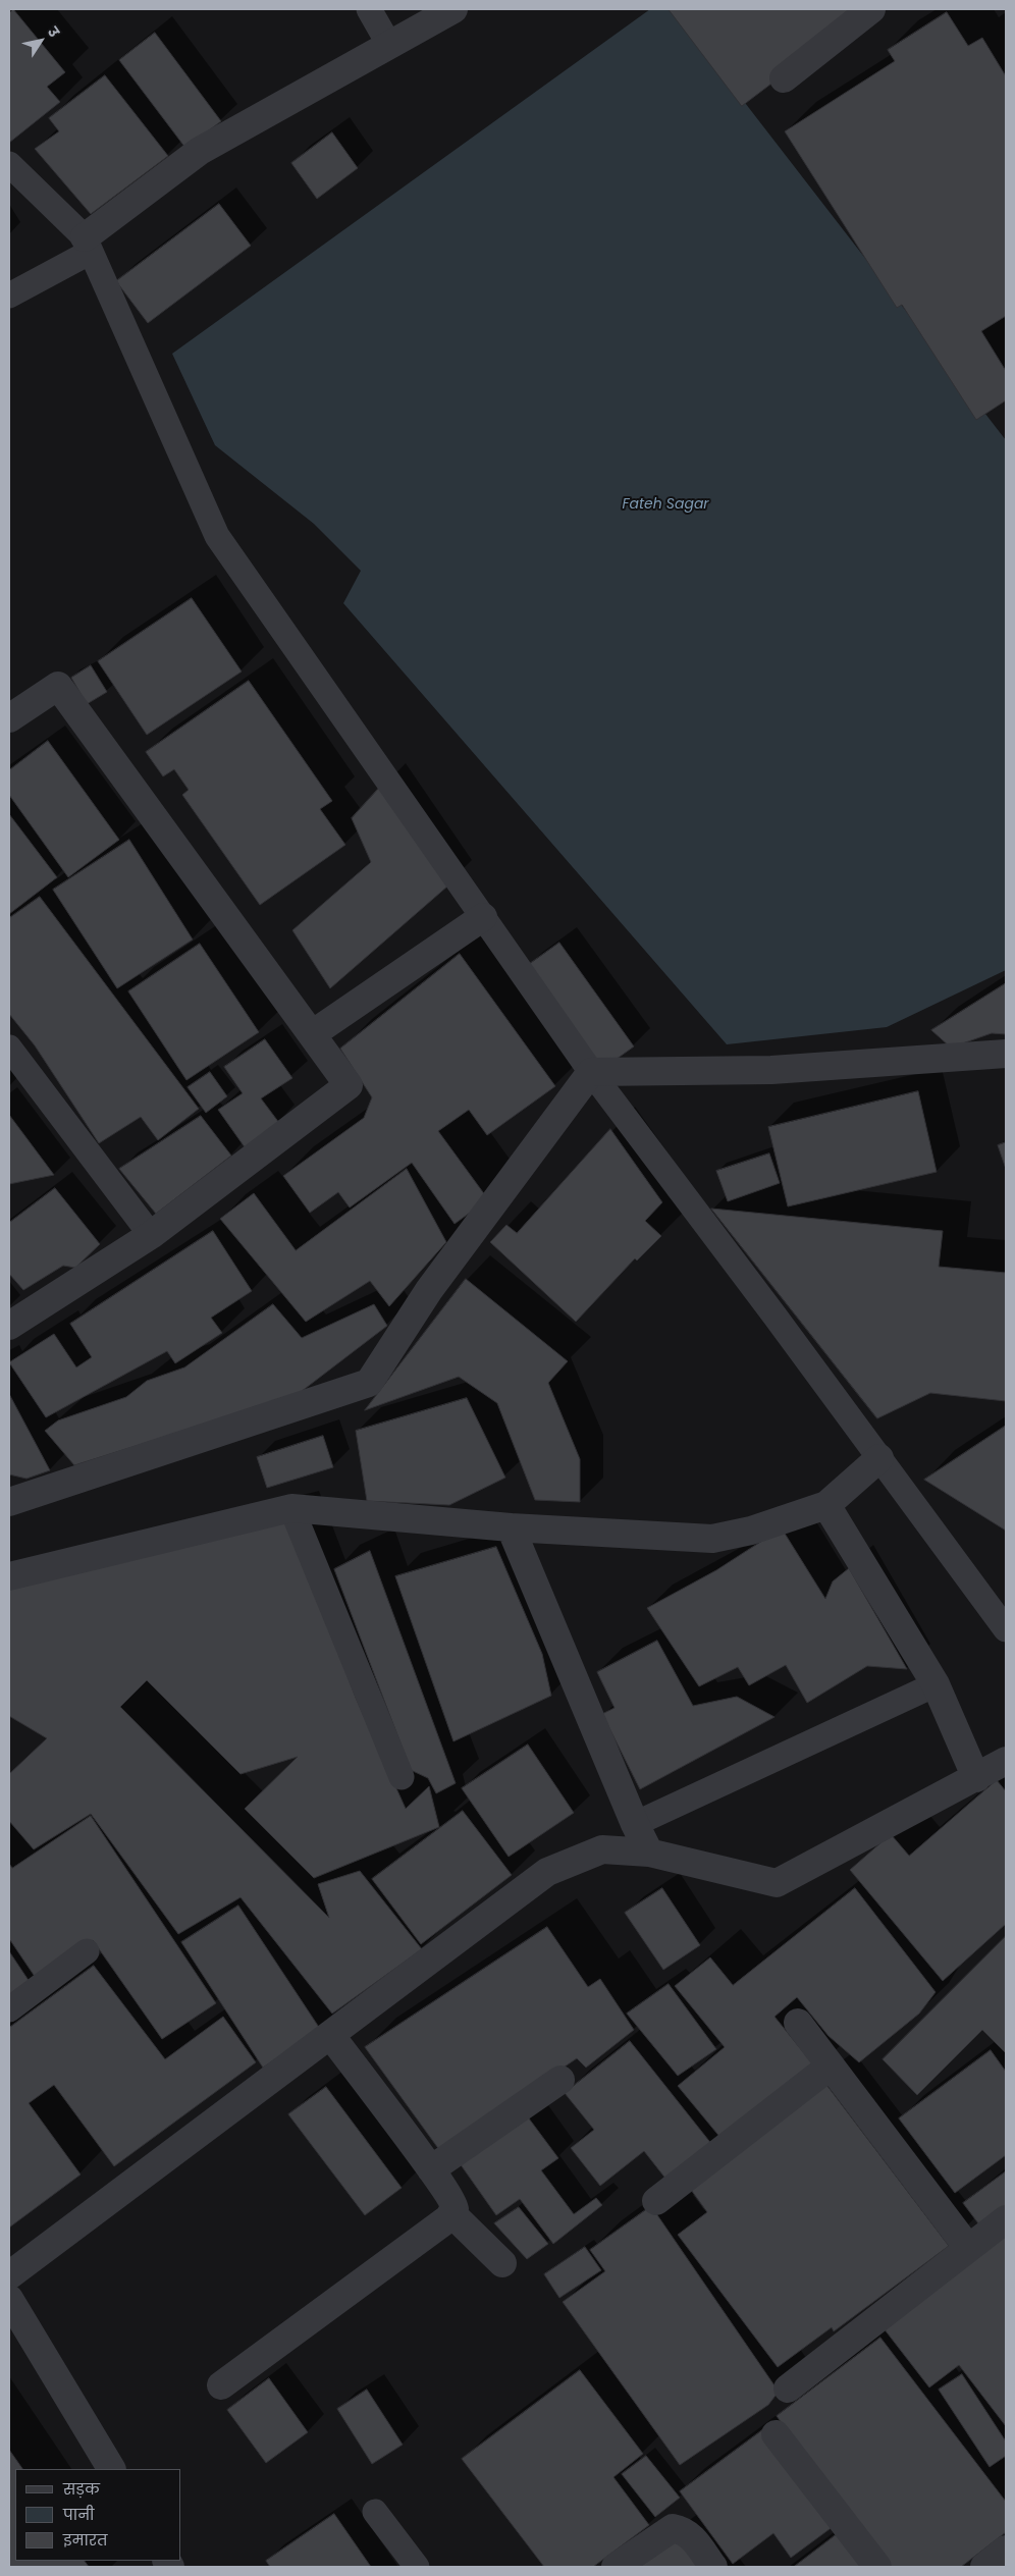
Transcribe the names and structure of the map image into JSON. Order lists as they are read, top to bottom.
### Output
{
  "water": ["Fateh Sagar"],
  "legend": ["सड़क", "पानी", "इमारत"],
  "north": "top right"
}
